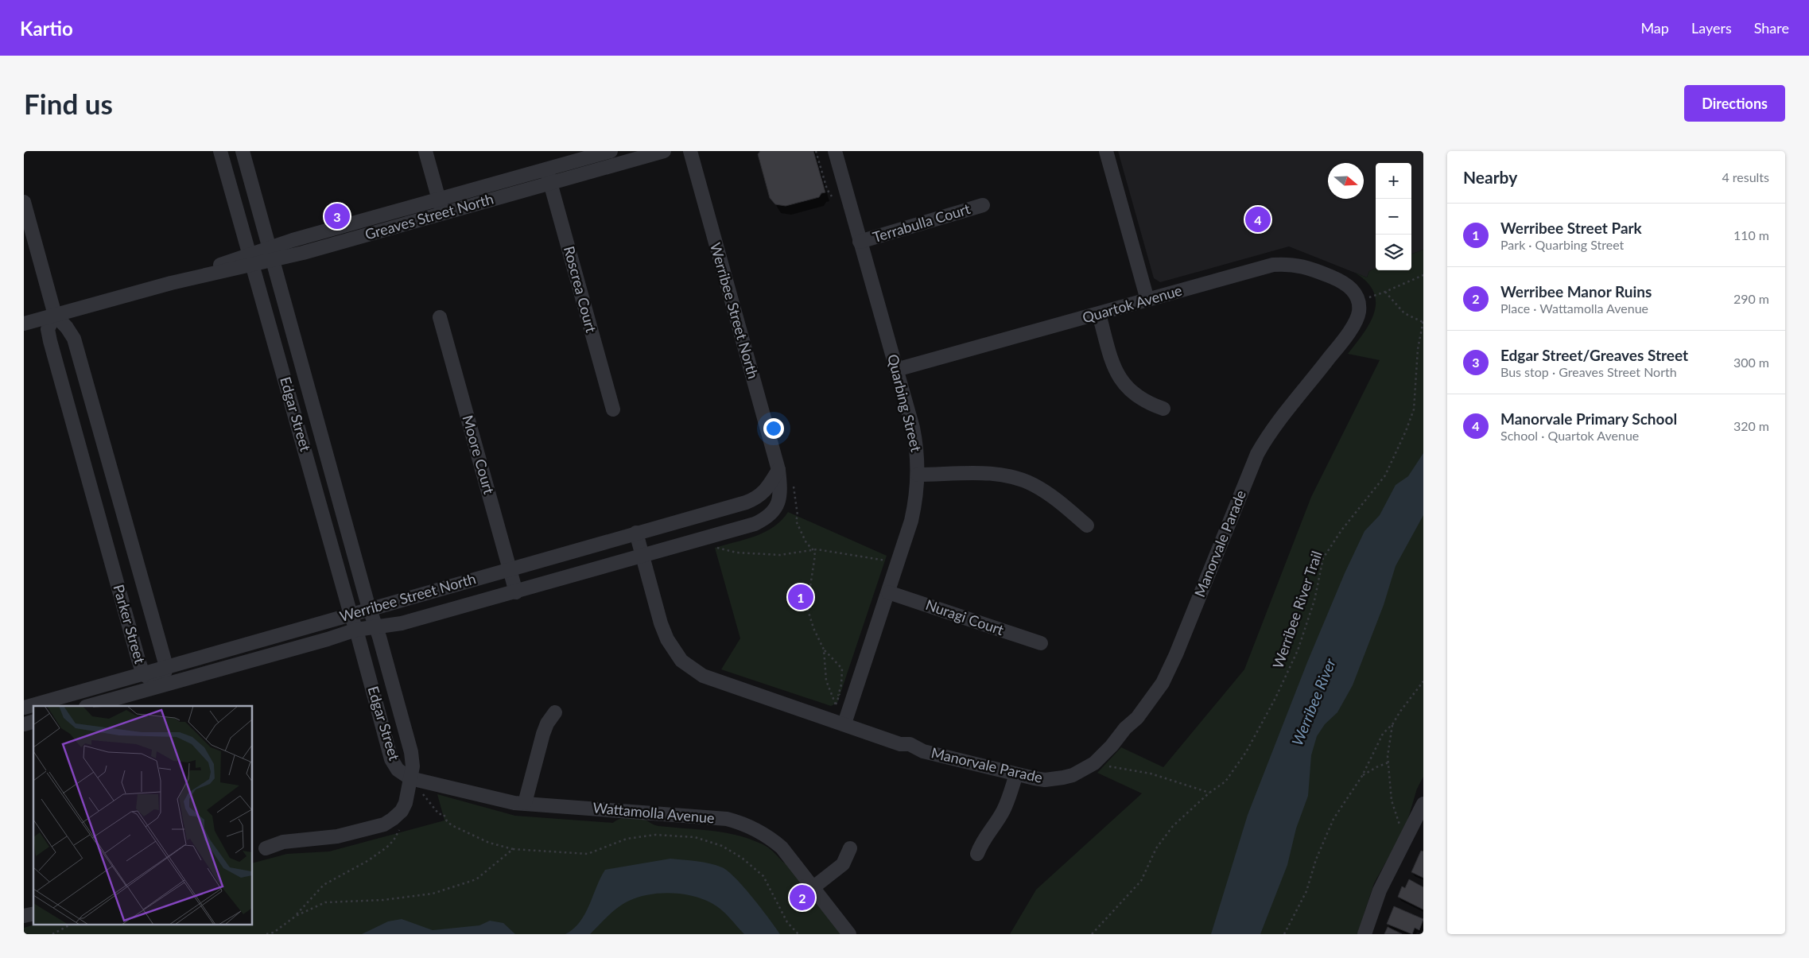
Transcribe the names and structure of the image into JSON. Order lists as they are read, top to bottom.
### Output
{
  "streets": {
    "street": [
      "Greaves Street North",
      "Terrabulla Court",
      "Roscrea Court",
      "Quartok Avenue",
      "Werribee Street North",
      "Quarbing Street",
      "Edgar Street",
      "Moore Court",
      "Manorvale Parade",
      "Nuragi Court",
      "Parker Street",
      "Wattamolla Avenue"
    ],
    "path": ["Werribee River Trail"]
  },
  "crossings": [
    ["Greaves Street North", "Roscrea Court"],
    ["Greaves Street North", "Edgar Street"],
    ["Greaves Street North", "Parker Street"],
    ["Terrabulla Court", "Quarbing Street"],
    ["Quartok Avenue", "Quarbing Street"],
    ["Quartok Avenue", "Manorvale Parade"],
    ["Werribee Street North", "Edgar Street"],
    ["Werribee Street North", "Moore Court"],
    ["Werribee Street North", "Manorvale Parade"],
    ["Werribee Street North", "Parker Street"],
    ["Quarbing Street", "Manorvale Parade"],
    ["Quarbing Street", "Nuragi Court"],
    ["Edgar Street", "Wattamolla Avenue"]
  ],
  "water": ["Werribee River"],
  "north": "right",
  "page": {
    "header": "Kartio",
    "nav": ["Map", "Layers", "Share"],
    "buttons": "Directions",
    "title": "Find us",
    "heading": ["Nearby", "4 results"],
    "map_buttons": ["+", "−"],
    "pins": [
      "3",
      "4",
      "1",
      "2"
    ],
    "list": [
      {
        "mark": "1",
        "name": "Werribee Street Park",
        "note": "Park · Quarbing Street",
        "value": "110 m"
      },
      {
        "mark": "2",
        "name": "Werribee Manor Ruins",
        "note": "Place · Wattamolla Avenue",
        "value": "290 m"
      },
      {
        "mark": "3",
        "name": "Edgar Street/Greaves Street",
        "note": "Bus stop · Greaves Street North",
        "value": "300 m"
      },
      {
        "mark": "4",
        "name": "Manorvale Primary School",
        "note": "School · Quartok Avenue",
        "value": "320 m"
      }
    ]
  }
}
